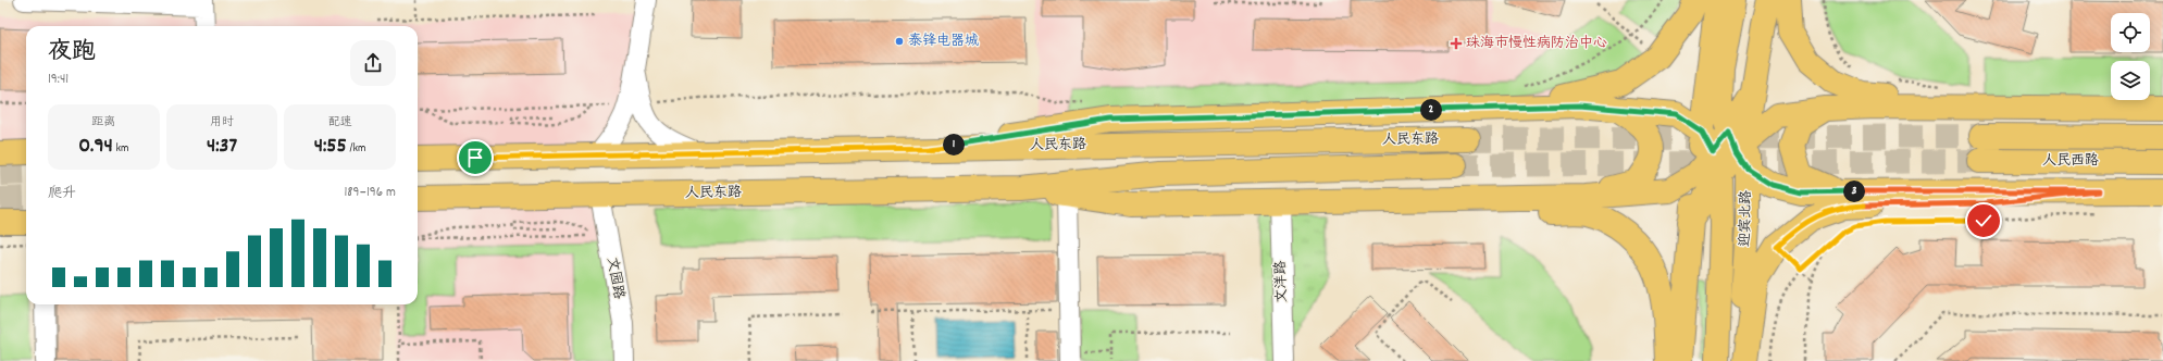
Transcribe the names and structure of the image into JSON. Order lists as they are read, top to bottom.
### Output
{
  "streets": {
    "main road": ["人民东路", "人民西路", "迎宾北路"],
    "street": ["文园路", "文洋路"]
  },
  "crossings": [
    ["人民东路", "文园路"]
  ],
  "places": {
    "other": ["泰锋电器城"],
    "health": ["珠海市慢性病防治中心"]
  },
  "page": {
    "heading": ["夜跑", "19:41"],
    "pins": ["2", "1", "3"],
    "stats": [
      ["距离", "0.94 km"],
      ["用时", "4:37"],
      ["配速", "4:55 /km"]
    ],
    "chart": ["爬升", "189–196 m"]
  }
}
